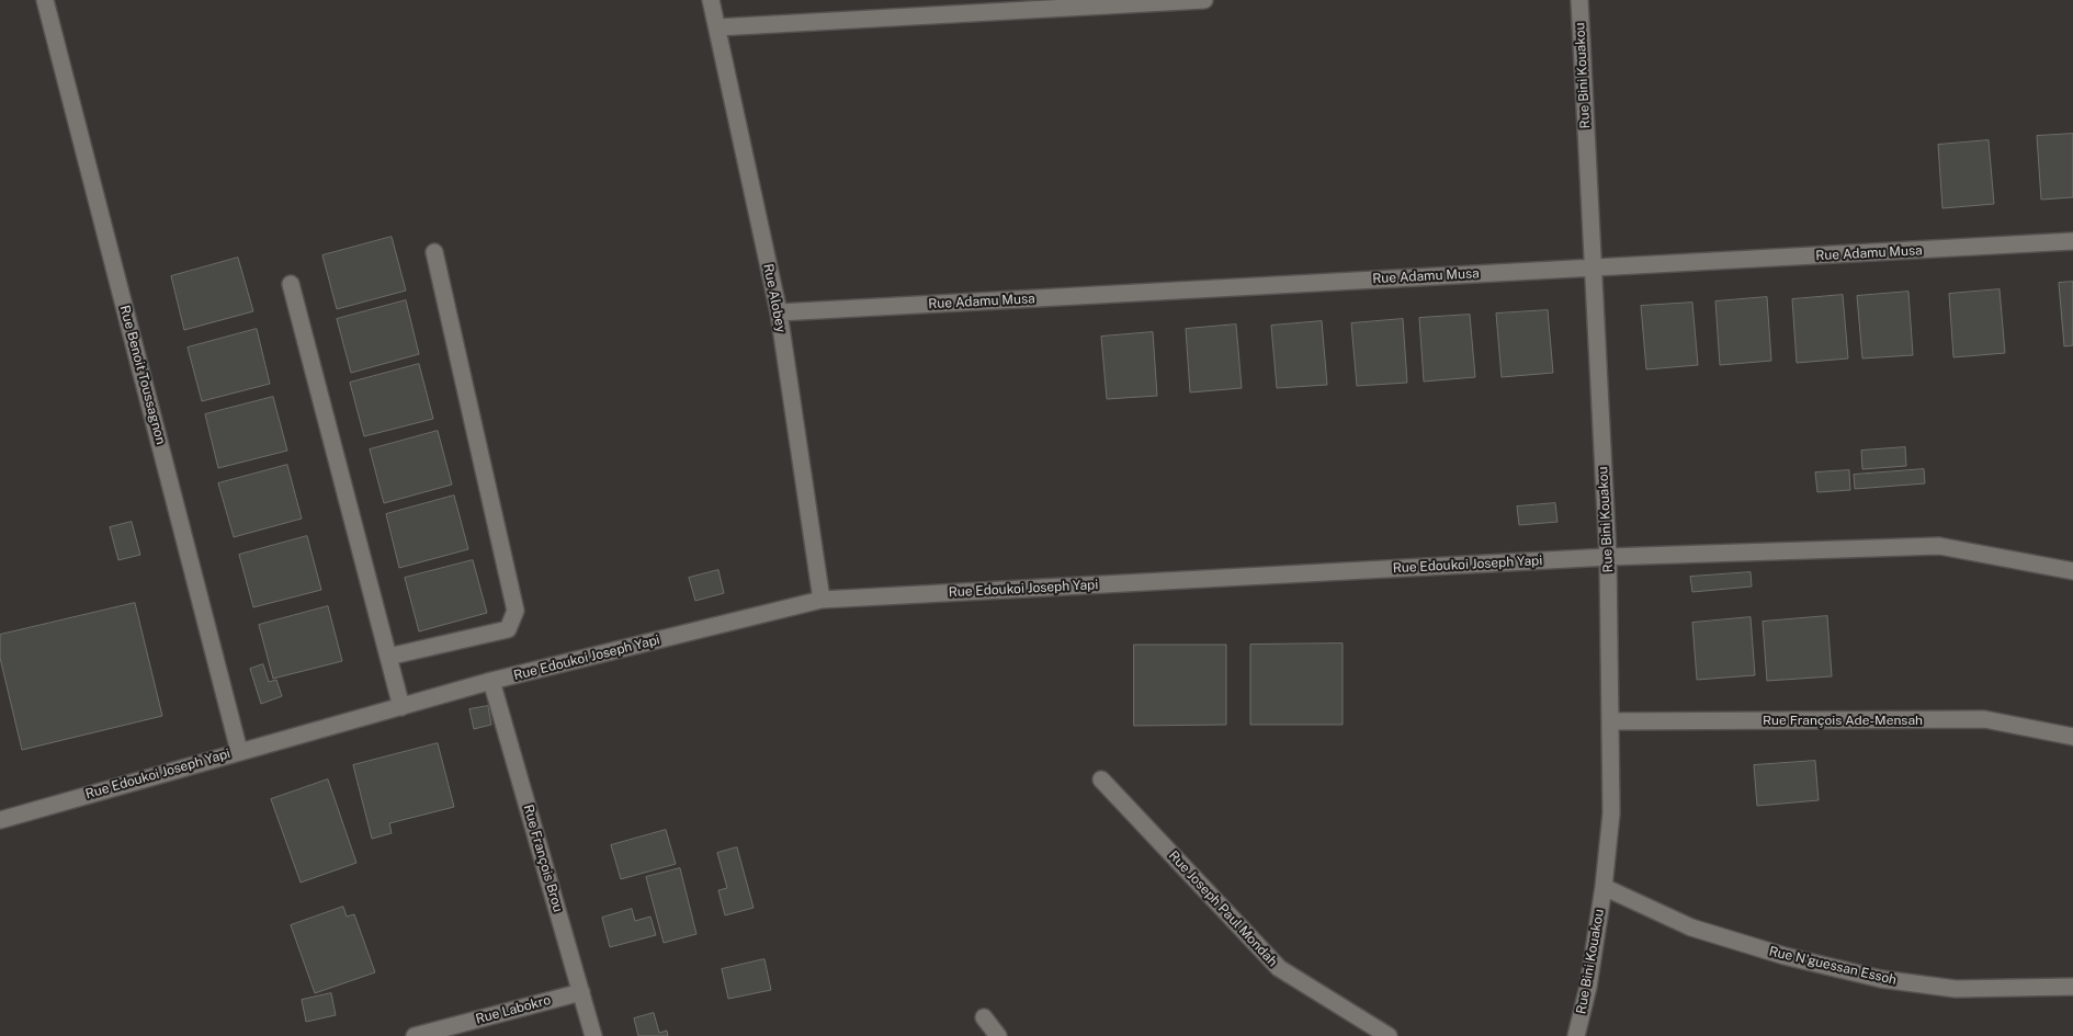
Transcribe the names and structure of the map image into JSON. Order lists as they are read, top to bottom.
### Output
{
  "streets": {
    "street": [
      "Rue Bini Kouakou",
      "Rue Adamu Musa",
      "Rue Alobey",
      "Rue Benoit Toussagnon",
      "Rue Edoukoi Joseph Yapi",
      "Rue François Ade-Mensah",
      "Rue François Brou",
      "Rue Joseph Paul Mondah",
      "Rue N'guessan Essoh",
      "Rue Labokro"
    ]
  },
  "crossings": [
    ["Rue Bini Kouakou", "Rue Adamu Musa"],
    ["Rue Bini Kouakou", "Rue Edoukoi Joseph Yapi"],
    ["Rue Bini Kouakou", "Rue François Ade-Mensah"],
    ["Rue Bini Kouakou", "Rue N'guessan Essoh"],
    ["Rue Adamu Musa", "Rue Alobey"],
    ["Rue Alobey", "Rue Edoukoi Joseph Yapi"],
    ["Rue Benoit Toussagnon", "Rue Edoukoi Joseph Yapi"],
    ["Rue Edoukoi Joseph Yapi", "Rue François Brou"],
    ["Rue François Brou", "Rue Labokro"]
  ]
}
